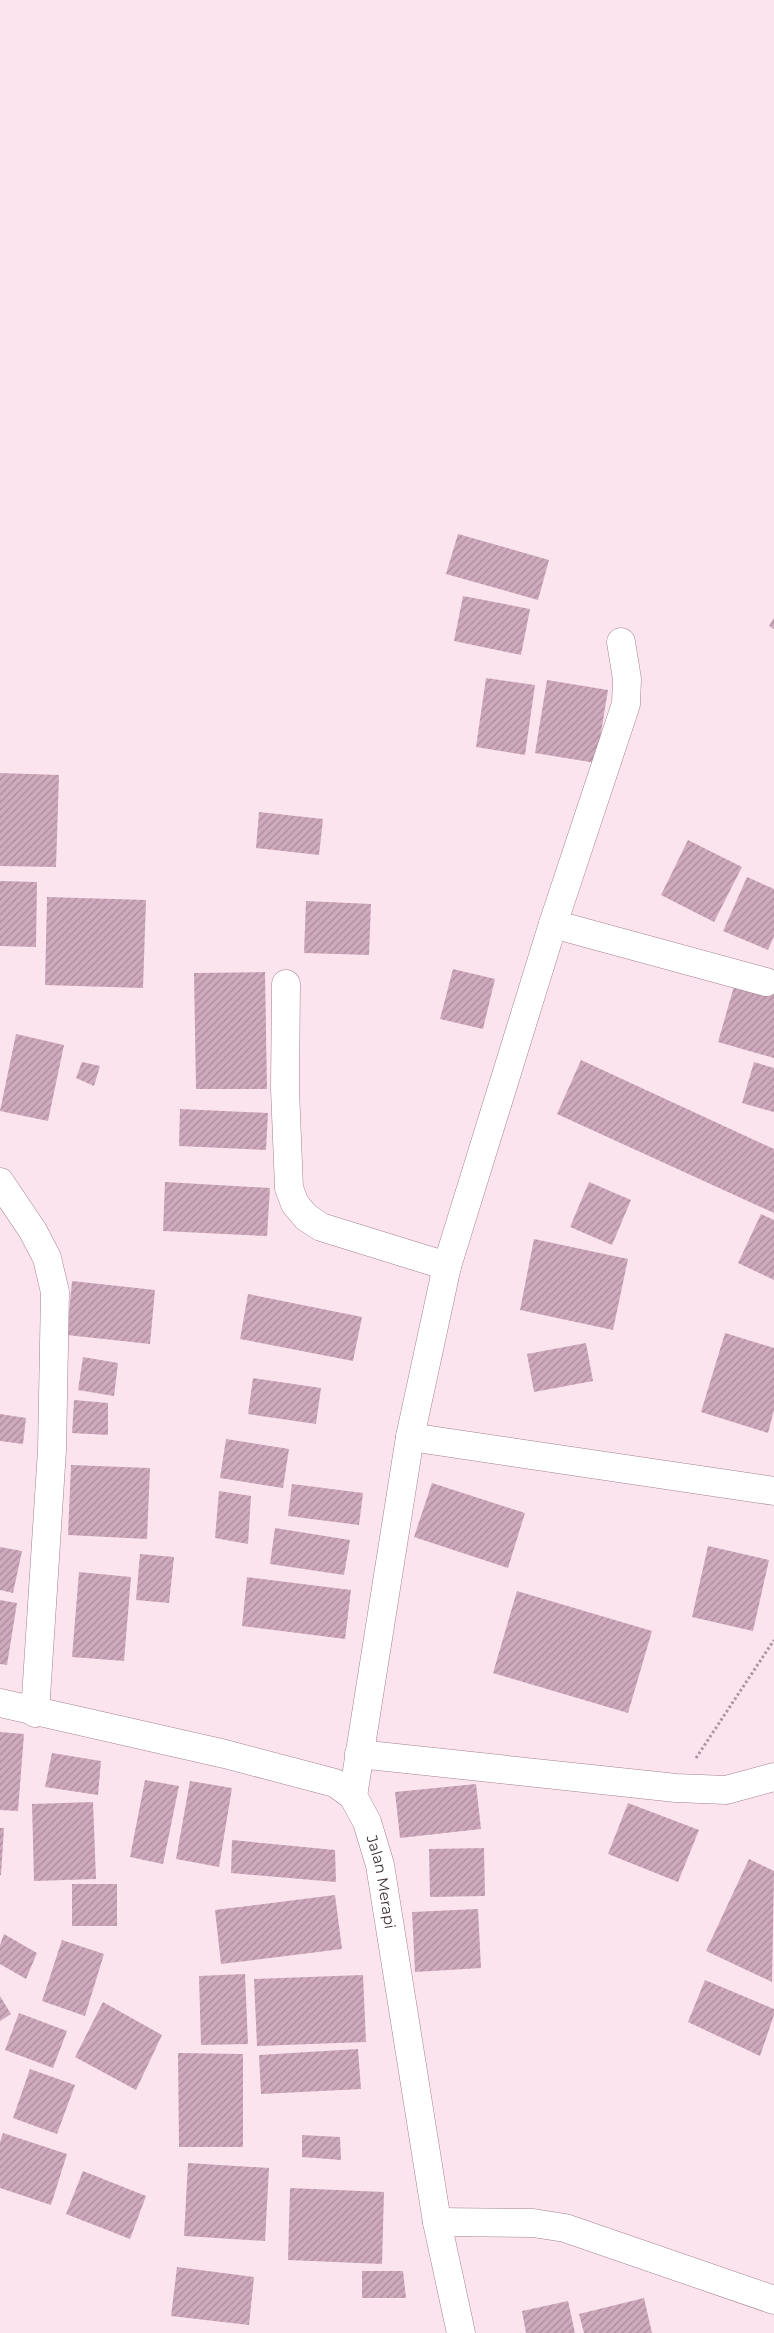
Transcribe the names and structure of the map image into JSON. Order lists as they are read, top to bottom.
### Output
{
  "streets": {
    "street": ["Jalan Merapi"]
  }
}
